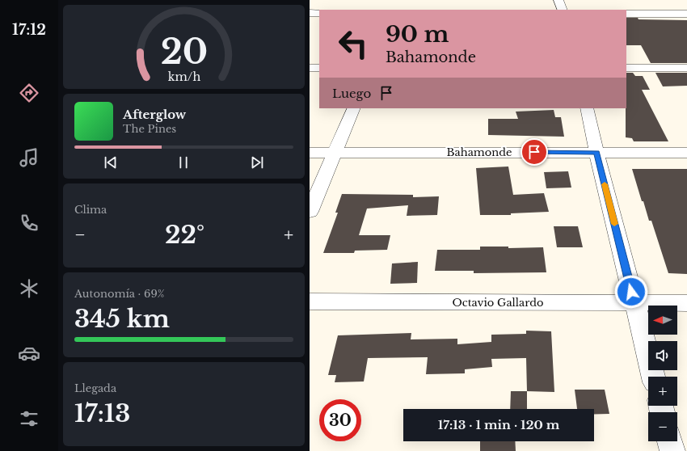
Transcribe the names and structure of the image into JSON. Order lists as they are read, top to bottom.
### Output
{
  "streets": {
    "street": ["Bahamonde", "Octavio Gallardo"]
  },
  "north": "left",
  "page": {
    "tabs": "17:12",
    "turn": ["90 m", "Bahamonde"],
    "then": "Luego",
    "song": ["Afterglow", "The Pines"],
    "tile": [
      "Clima",
      ["Autonomía · 69%", "345 km"],
      ["Llegada", "17:13"]
    ],
    "heat": ["−", "22°", "+"],
    "map_buttons": ["+", "−"],
    "limit": "30",
    "trip": "17:13 · 1 min · 120 m",
    "gauge": ["20", "km/h"]
  }
}
